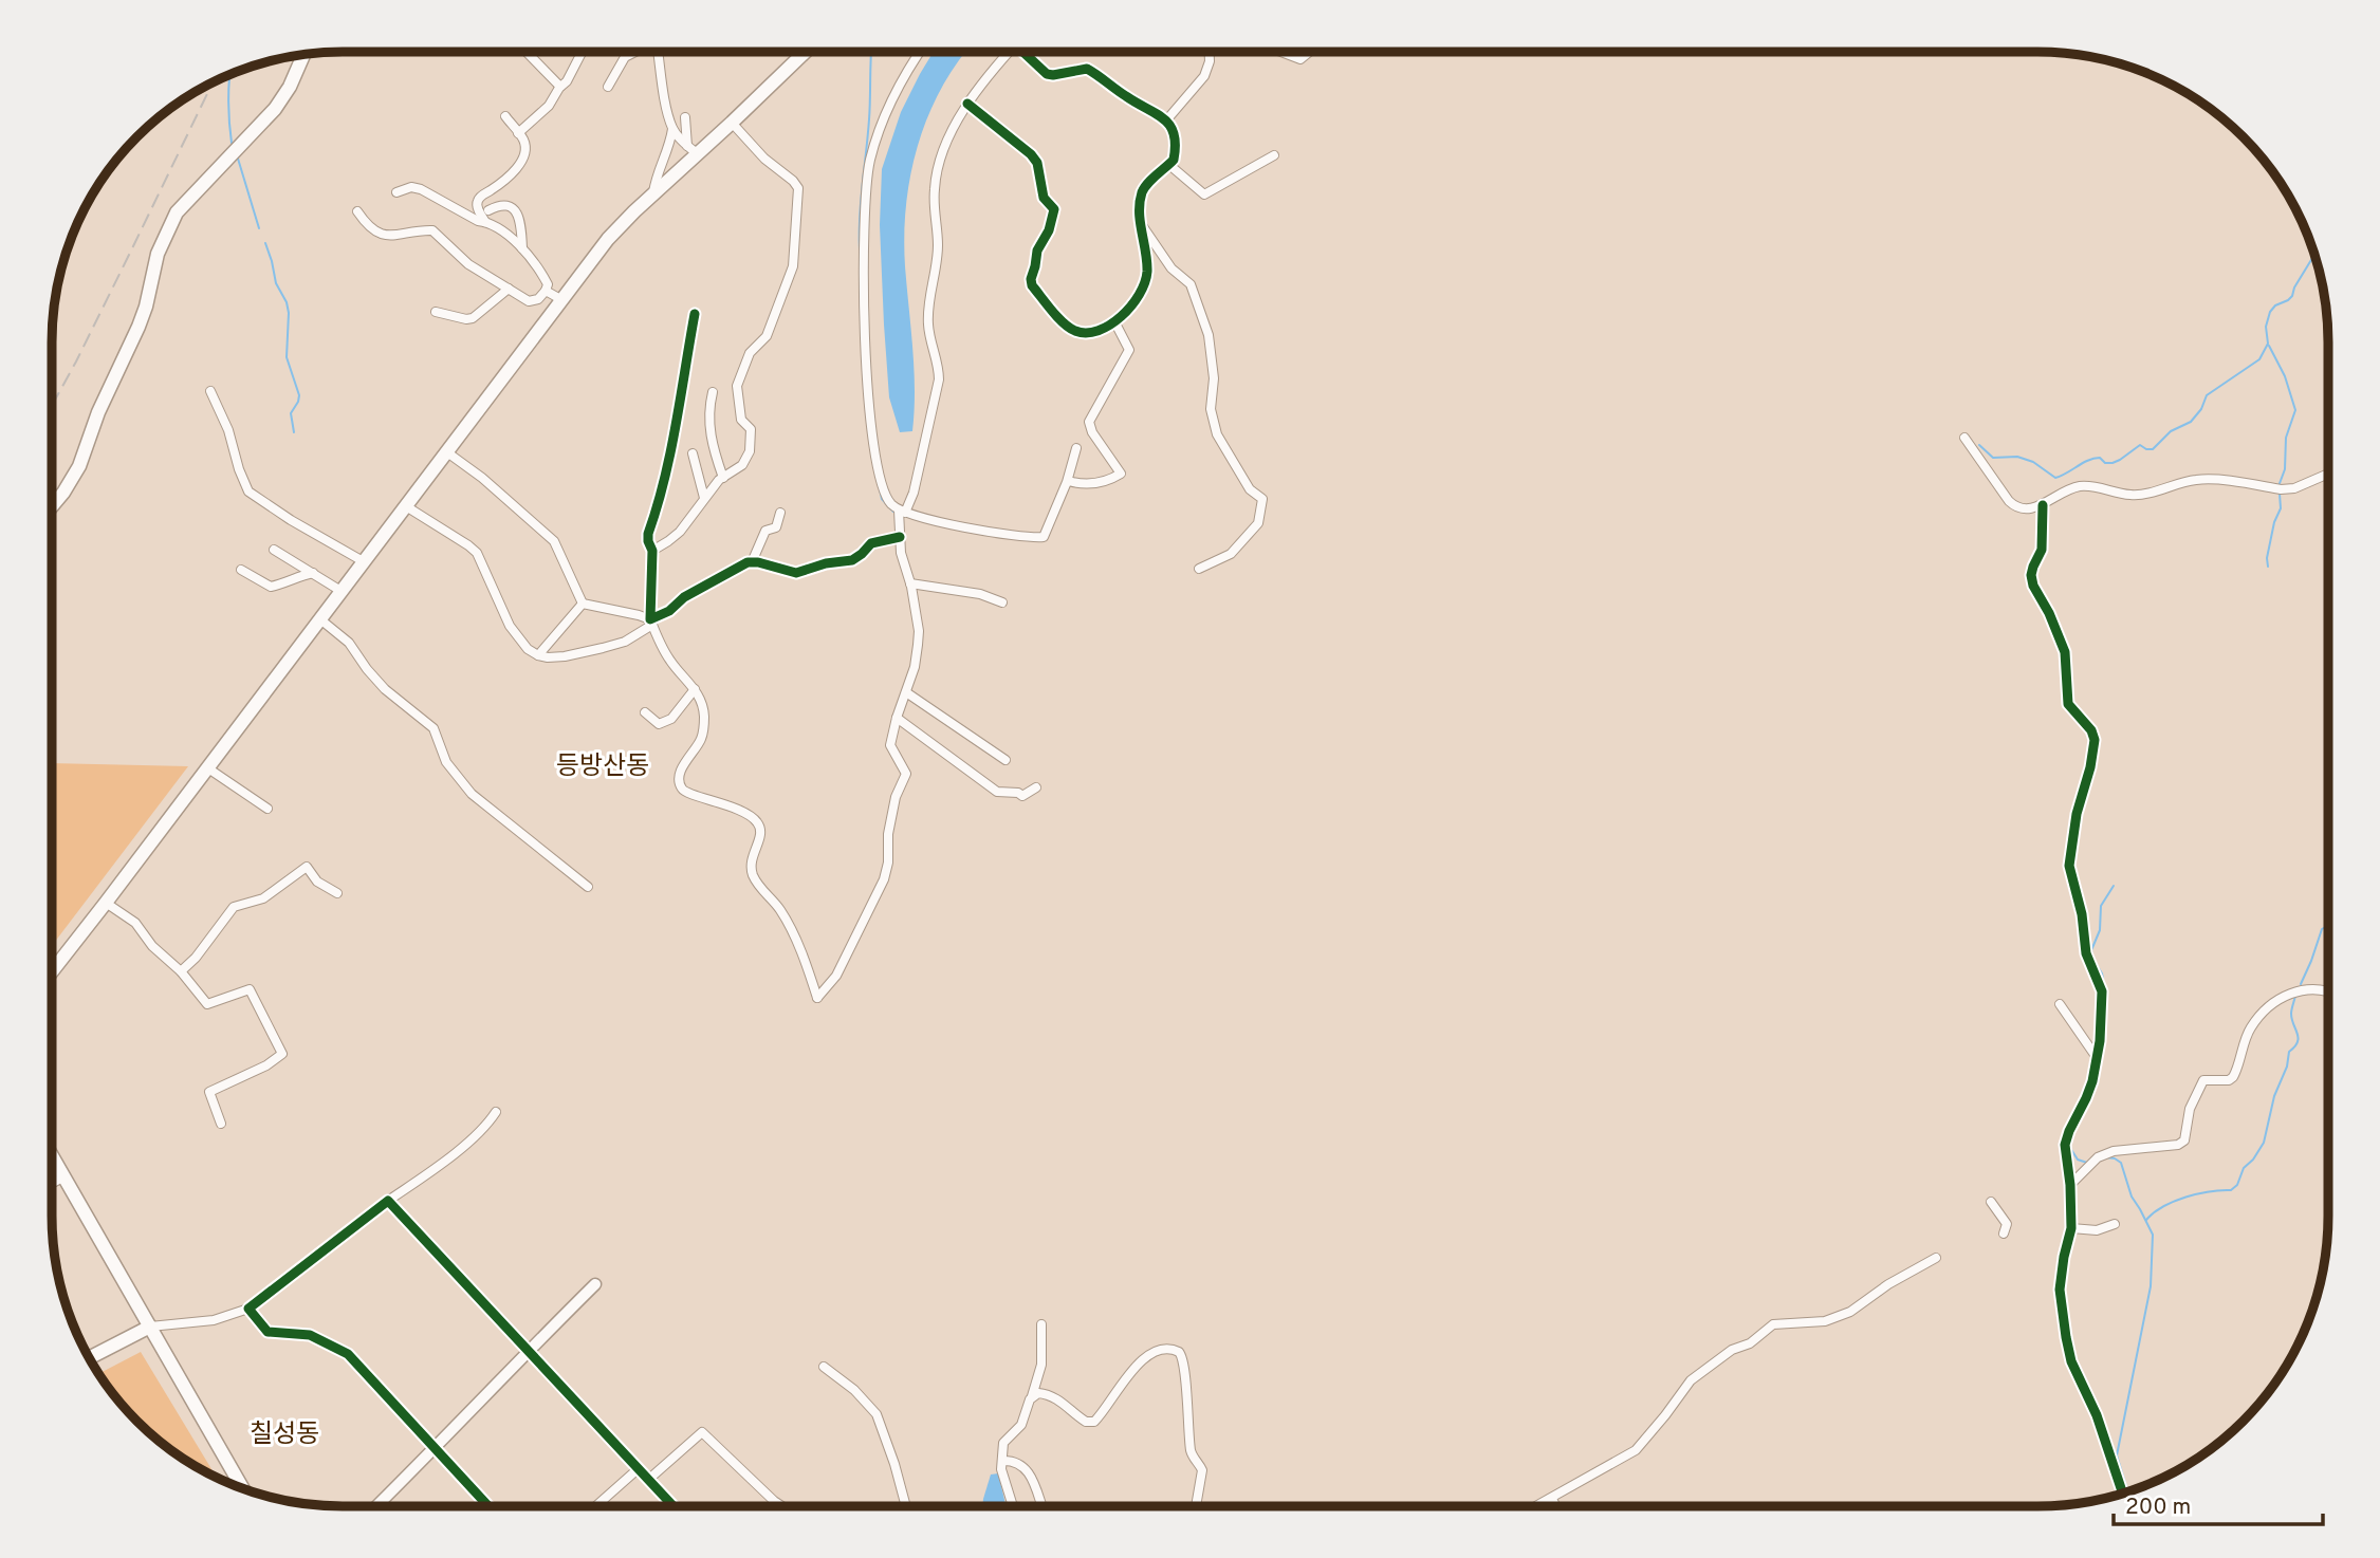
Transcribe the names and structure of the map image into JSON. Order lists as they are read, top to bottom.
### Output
{
  "districts": ["등방산동", "칠성동"],
  "scale_bar": "200 m"
}
